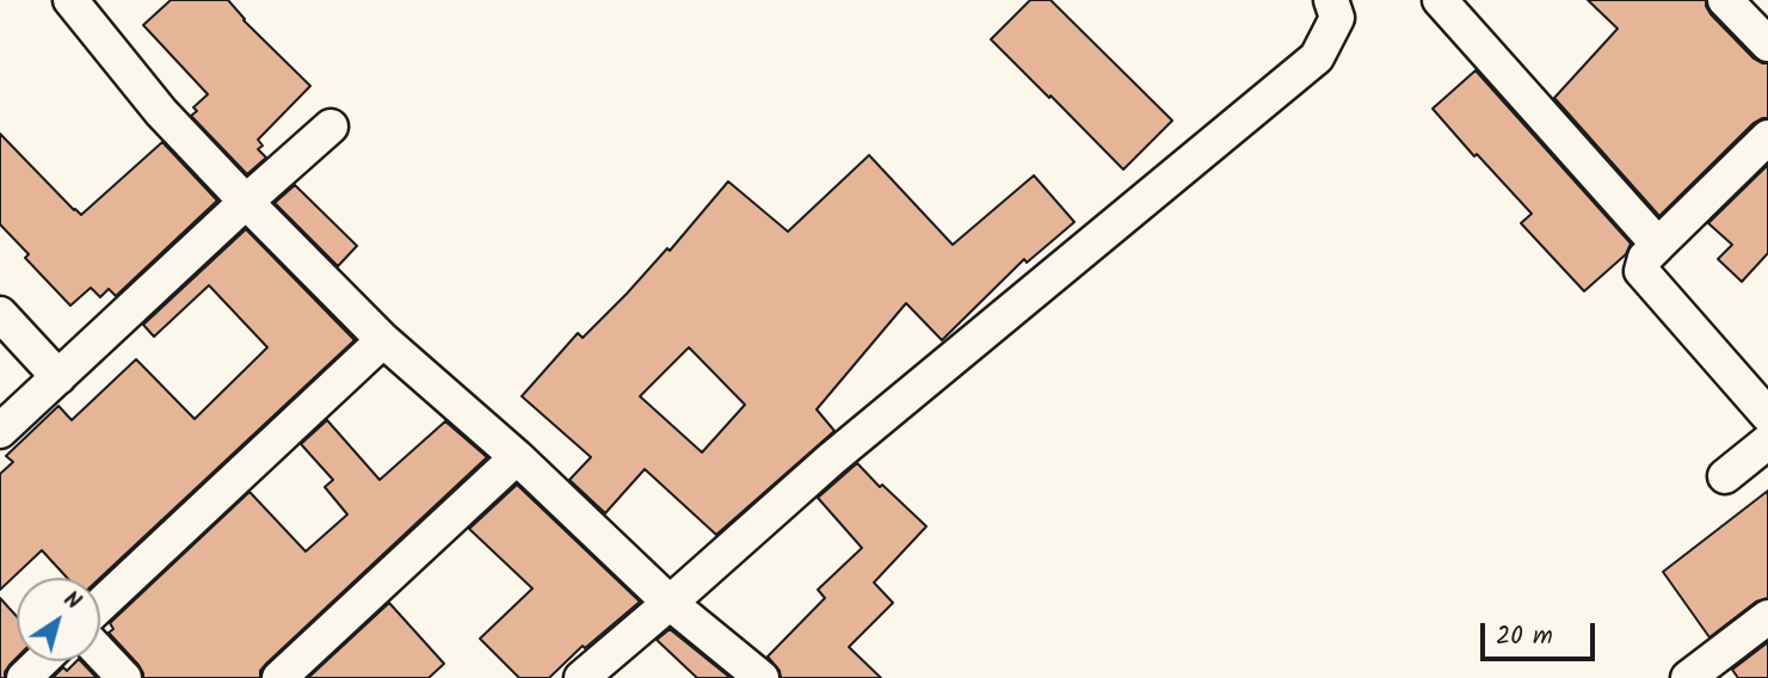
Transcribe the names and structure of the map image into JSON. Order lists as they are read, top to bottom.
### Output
{
  "scale_bar": "20 m",
  "north": "top right"
}
